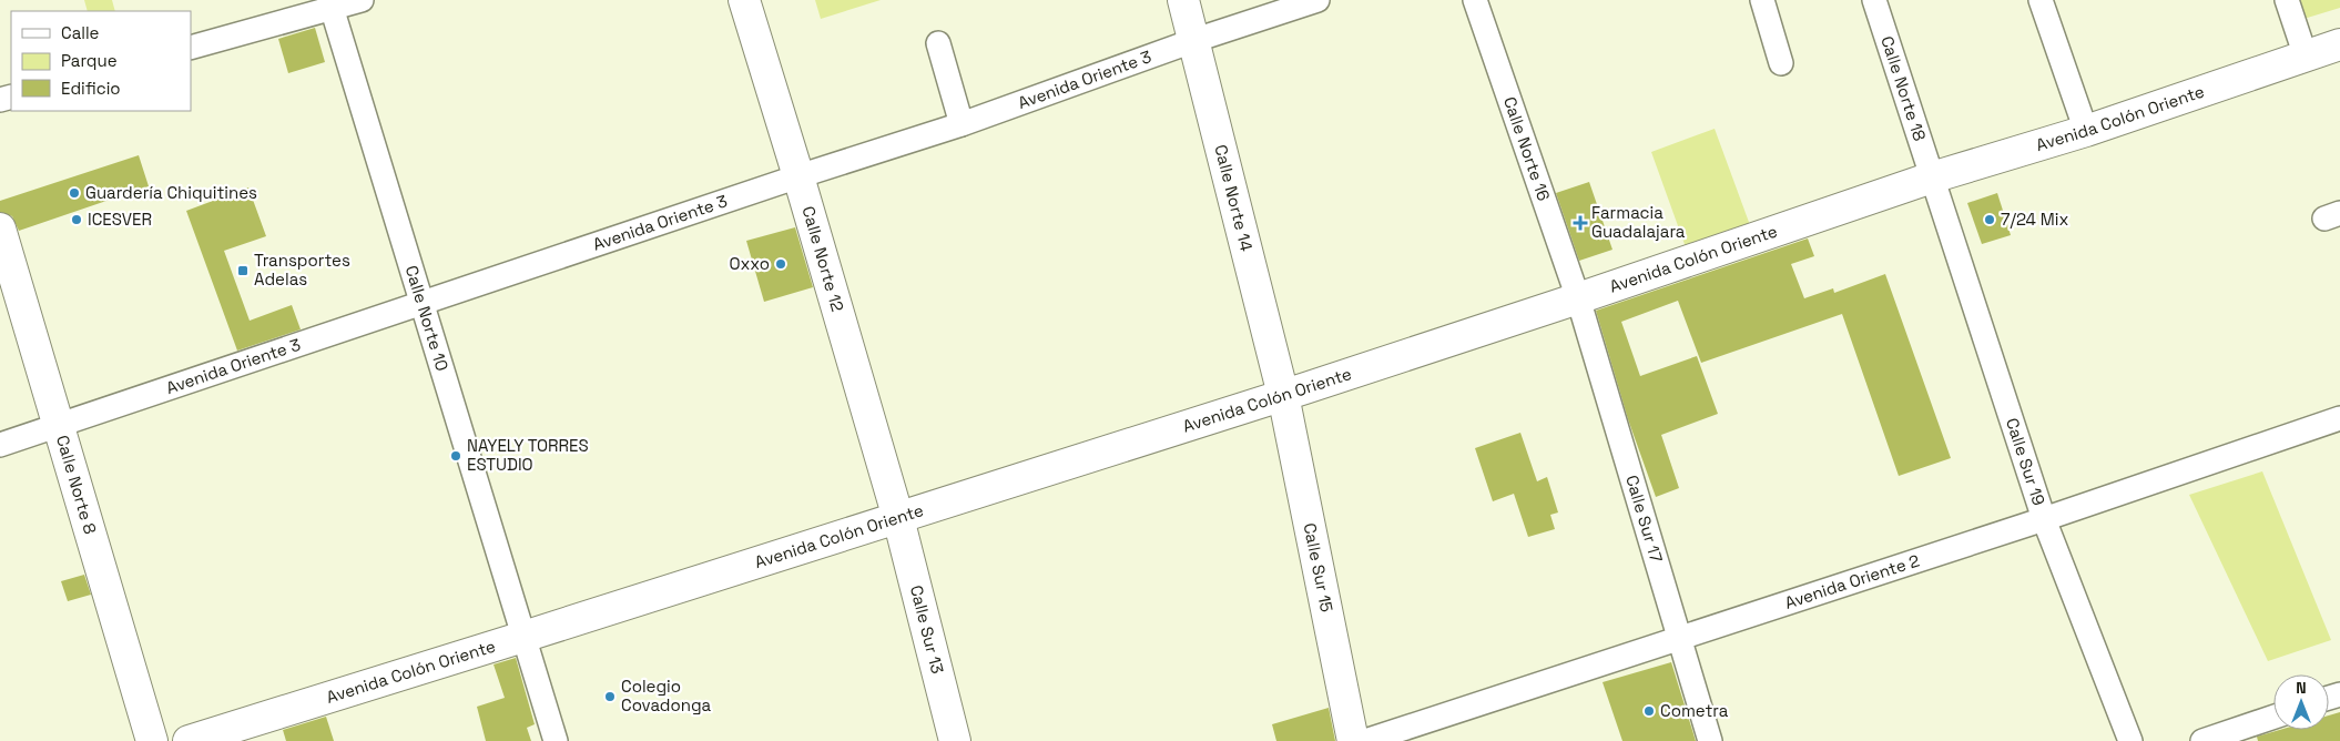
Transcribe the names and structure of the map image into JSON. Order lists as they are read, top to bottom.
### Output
{
  "streets": {
    "street": [
      "Avenida Oriente 3",
      "Calle Norte 18",
      "Avenida Colón Oriente",
      "Calle Norte 16",
      "Calle Norte 14",
      "Calle Norte 12",
      "Calle Norte 10",
      "Calle Sur 19",
      "Calle Norte 8",
      "Calle Sur 17",
      "Calle Sur 15",
      "Avenida Oriente 2",
      "Calle Sur 13"
    ]
  },
  "crossings": [
    ["Avenida Oriente 3", "Calle Norte 14"],
    ["Avenida Oriente 3", "Calle Norte 12"],
    ["Avenida Oriente 3", "Calle Norte 10"],
    ["Avenida Oriente 3", "Calle Norte 8"],
    ["Calle Norte 18", "Avenida Colón Oriente"],
    ["Calle Norte 18", "Calle Sur 19"],
    ["Avenida Colón Oriente", "Calle Norte 16"],
    ["Avenida Colón Oriente", "Calle Norte 14"],
    ["Avenida Colón Oriente", "Calle Norte 12"],
    ["Avenida Colón Oriente", "Calle Norte 10"],
    ["Avenida Colón Oriente", "Calle Sur 19"],
    ["Avenida Colón Oriente", "Calle Sur 17"],
    ["Avenida Colón Oriente", "Calle Sur 15"],
    ["Avenida Colón Oriente", "Calle Sur 13"],
    ["Calle Norte 16", "Calle Sur 17"],
    ["Calle Norte 14", "Calle Sur 15"],
    ["Calle Norte 12", "Calle Sur 13"],
    ["Calle Sur 19", "Avenida Oriente 2"],
    ["Calle Sur 17", "Avenida Oriente 2"]
  ],
  "places": {
    "other": [
      "Guardería Chiquitines",
      "ICESVER",
      "7/24 Mix",
      "Oxxo",
      "NAYELY TORRES ESTUDIO",
      "Colegio Covadonga",
      "Cometra"
    ],
    "health": ["Farmacia Guadalajara"],
    "transit": ["Transportes Adelas"]
  },
  "legend": ["Calle", "Parque", "Edificio"],
  "north": "top"
}
